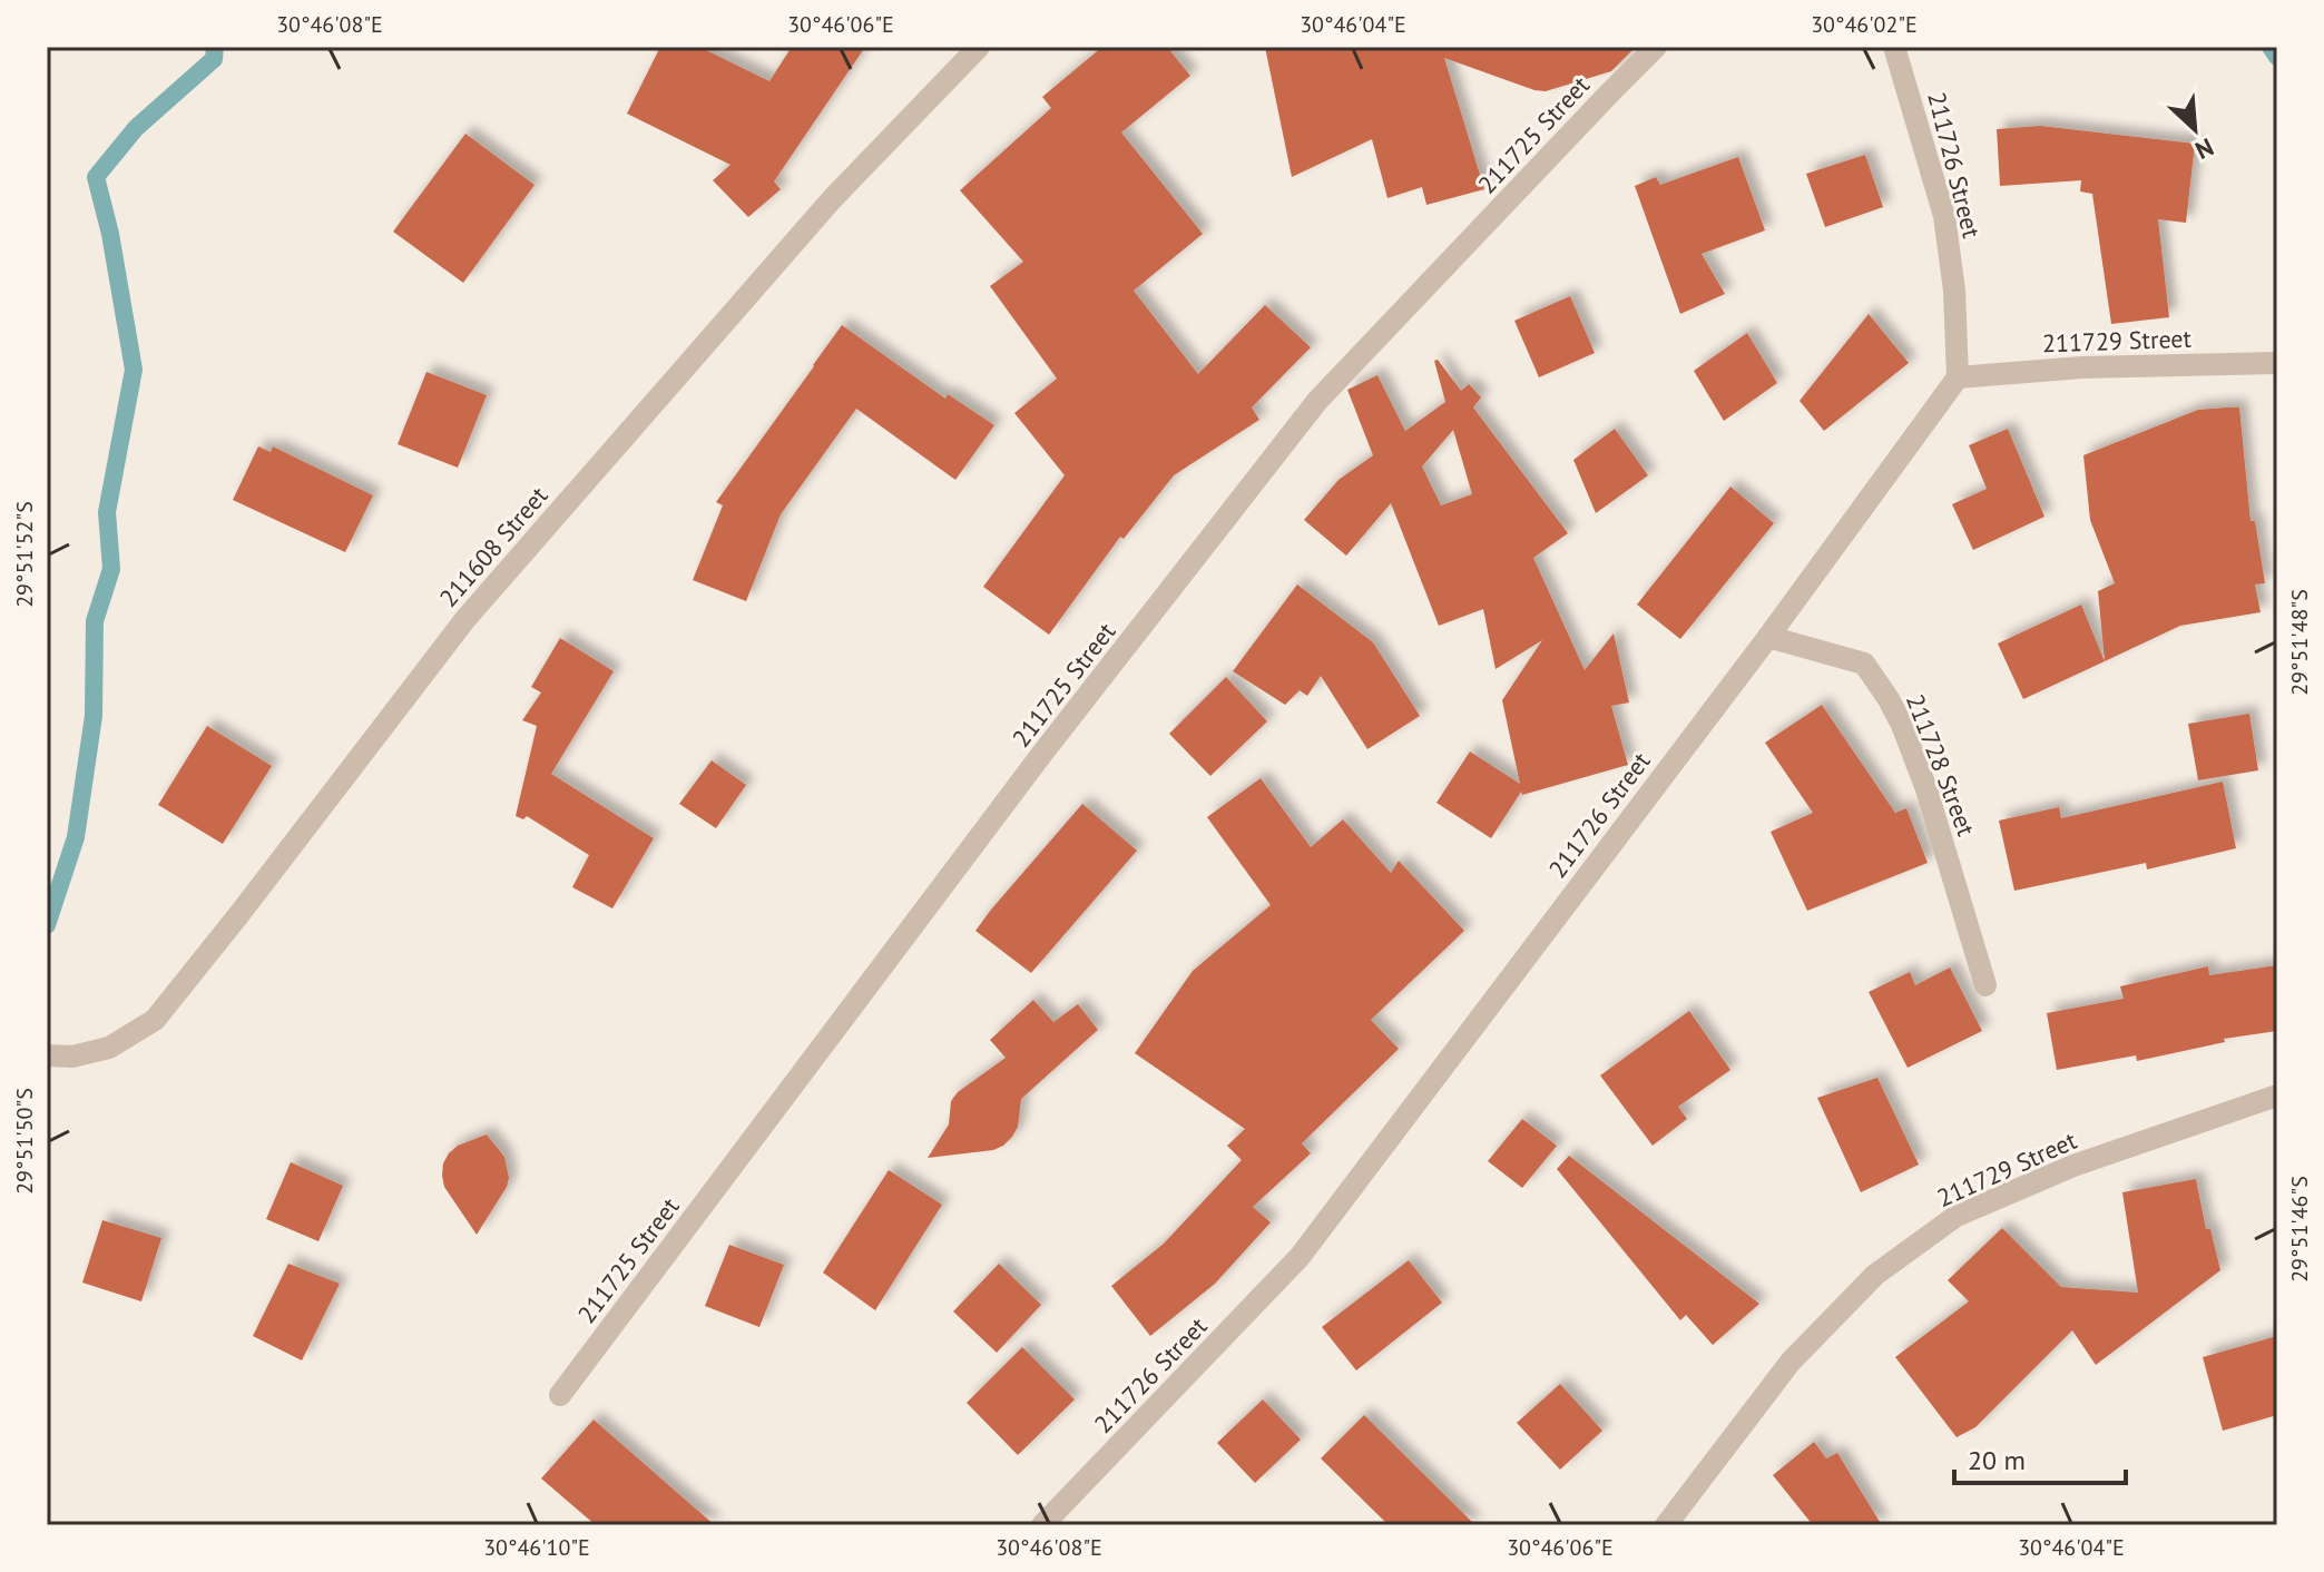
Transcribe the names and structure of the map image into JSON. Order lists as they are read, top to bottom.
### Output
{
  "streets": {
    "street": [
      "211725 Street",
      "211726 Street",
      "211729 Street",
      "211608 Street",
      "211728 Street"
    ]
  },
  "crossings": [
    ["211726 Street", "211729 Street"],
    ["211726 Street", "211728 Street"]
  ],
  "scale_bar": "20 m",
  "north": "bottom right",
  "coordinates": [
    "30°46'08\"E",
    "30°46'06\"E",
    "30°46'04\"E",
    "30°46'02\"E",
    "29°51'52\"S",
    "29°51'48\"S",
    "29°51'50\"S",
    "29°51'46\"S",
    "30°46'10\"E"
  ]
}
